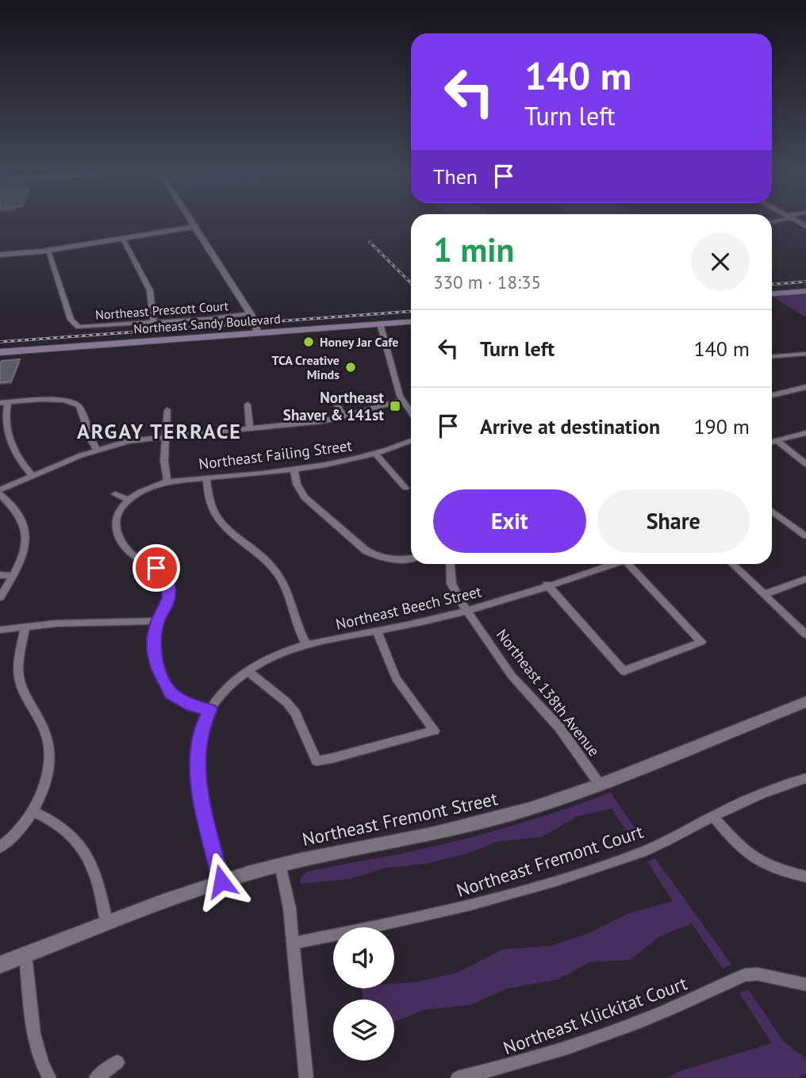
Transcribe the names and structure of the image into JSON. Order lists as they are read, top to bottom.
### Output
{
  "streets": {
    "main road": ["Northeast Sandy Boulevard"],
    "street": [
      "Northeast Prescott Court",
      "Northeast Failing Street",
      "Northeast Beech Street",
      "Northeast 138th Avenue",
      "Northeast Fremont Street",
      "Northeast Fremont Court",
      "Northeast Klickitat Court"
    ]
  },
  "crossings": [
    ["Northeast Beech Street", "Northeast 138th Avenue"],
    ["Northeast Beech Street", "Northeast Fremont Street"],
    ["Northeast 138th Avenue", "Northeast Fremont Street"]
  ],
  "districts": ["ARGAY TERRACE"],
  "places": {
    "other": ["Honey Jar Cafe", "TCA Creative Minds"],
    "transit": ["Northeast Shaver & 141st"]
  },
  "page": {
    "turn": ["140 m", "Turn left"],
    "then": "Then",
    "heading": ["1 min", "330 m · 18:35"],
    "list": [
      {
        "name": "Turn left",
        "value": "140 m"
      },
      {
        "name": "Arrive at destination",
        "value": "190 m"
      }
    ],
    "buttons": ["Exit", "Share"]
  }
}
